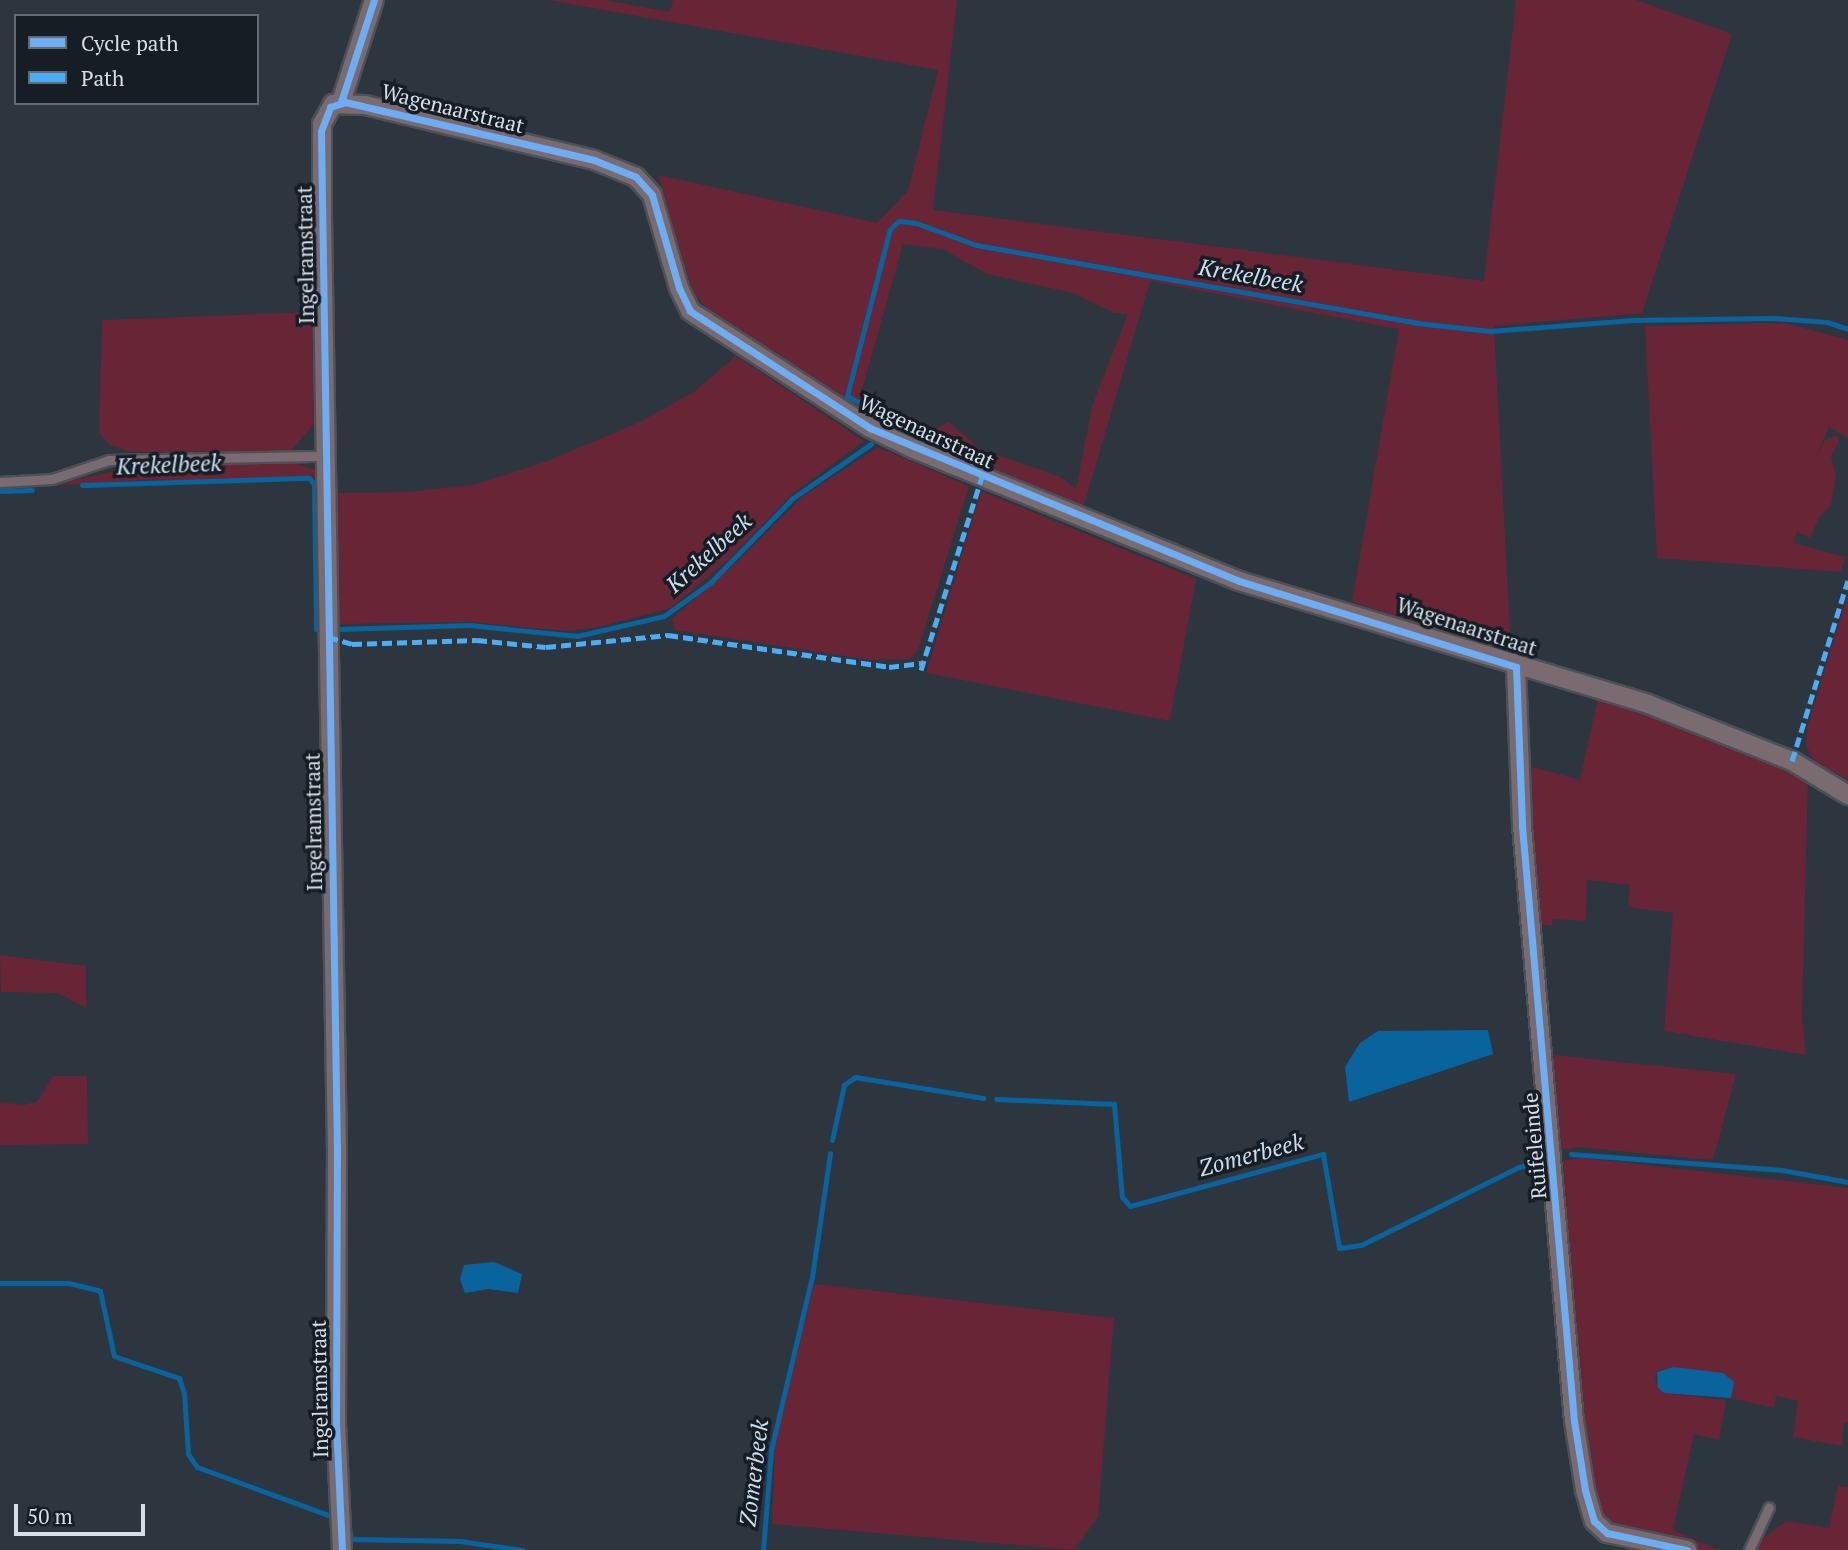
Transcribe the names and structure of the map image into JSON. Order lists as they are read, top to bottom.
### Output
{
  "streets": {
    "street": ["Wagenaarstraat", "Ingelramstraat", "Ruifeleinde"]
  },
  "crossings": [
    ["Wagenaarstraat", "Ingelramstraat"],
    ["Wagenaarstraat", "Ruifeleinde"]
  ],
  "water": ["Krekelbeek", "Zomerbeek"],
  "legend": ["Cycle path", "Path"],
  "scale_bar": "50 m"
}
